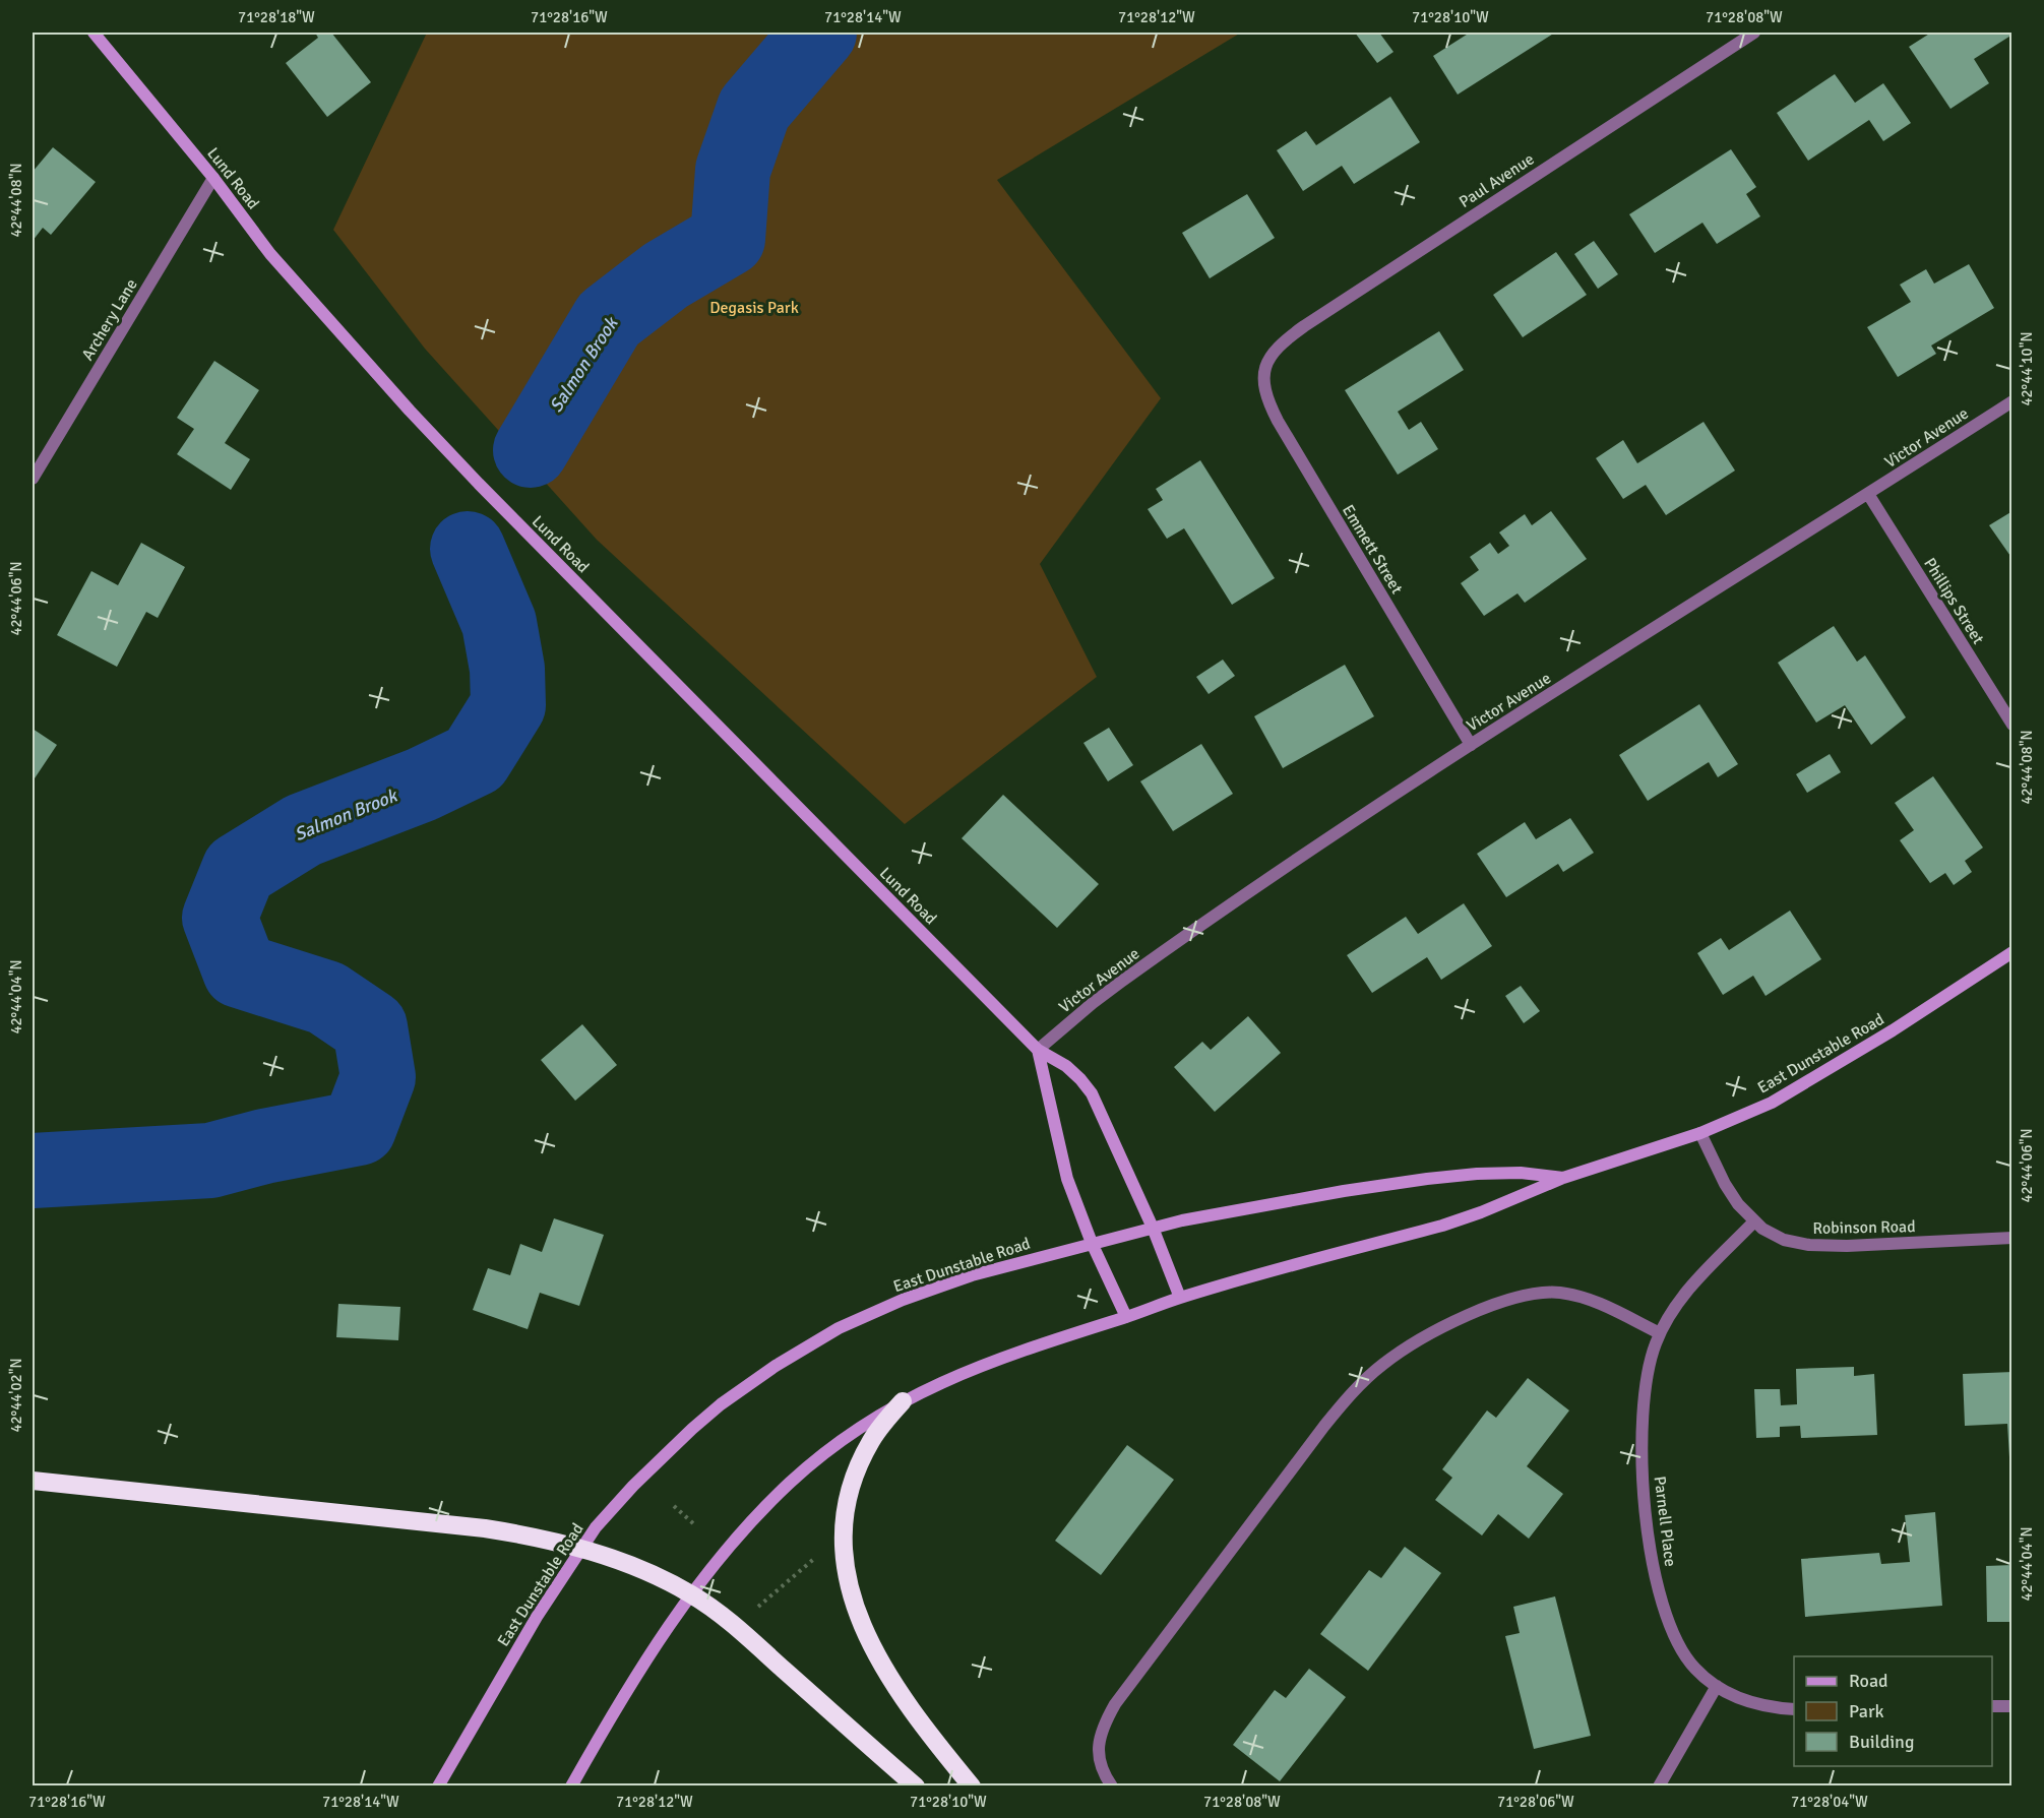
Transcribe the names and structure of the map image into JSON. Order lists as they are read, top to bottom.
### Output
{
  "streets": {
    "street": [
      "Lund Road",
      "Paul Avenue",
      "Archery Lane",
      "Victor Avenue",
      "Emmett Street",
      "Phillips Street",
      "East Dunstable Road",
      "Robinson Road",
      "Parnell Place"
    ]
  },
  "crossings": [
    ["Lund Road", "Archery Lane"],
    ["Lund Road", "Victor Avenue"],
    ["Lund Road", "East Dunstable Road"],
    ["Paul Avenue", "Emmett Street"],
    ["Victor Avenue", "Emmett Street"],
    ["Victor Avenue", "Phillips Street"],
    ["East Dunstable Road", "Robinson Road"],
    ["Robinson Road", "Parnell Place"]
  ],
  "water": ["Salmon Brook"],
  "parks": ["Degasis Park"],
  "legend": ["Road", "Park", "Building"],
  "coordinates": [
    "71°28'18\"W",
    "71°28'16\"W",
    "71°28'14\"W",
    "71°28'12\"W",
    "71°28'10\"W",
    "71°28'08\"W",
    "42°44'08\"N",
    "42°44'10\"N",
    "42°44'06\"N",
    "42°44'04\"N",
    "42°44'02\"N",
    "71°28'06\"W",
    "71°28'04\"W"
  ]
}
